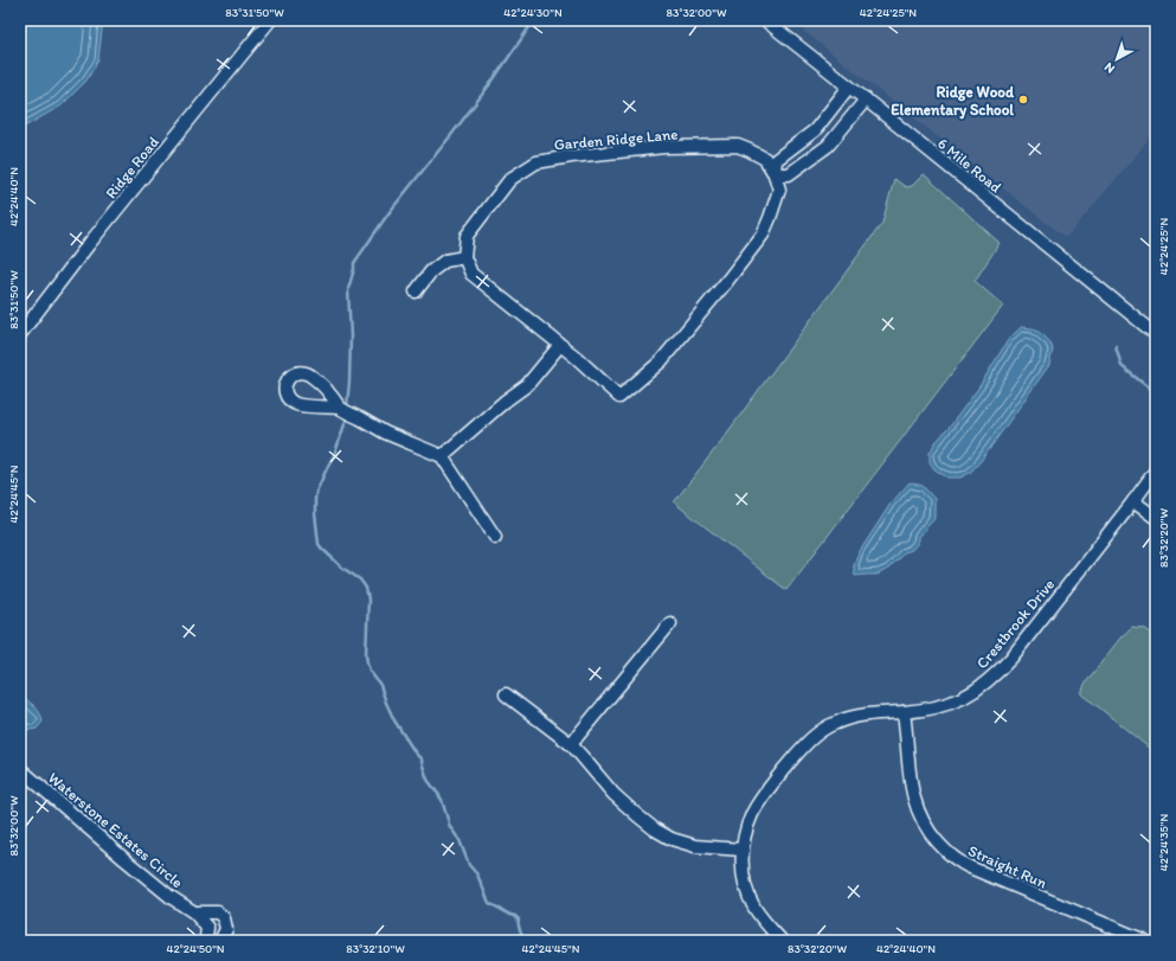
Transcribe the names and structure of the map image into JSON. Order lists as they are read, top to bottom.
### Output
{
  "streets": {
    "street": [
      "Garden Ridge Lane",
      "6 Mile Road",
      "Ridge Road",
      "Crestbrook Drive",
      "Waterstone Estates Circle",
      "Straight Run"
    ]
  },
  "crossings": [
    ["Crestbrook Drive", "Straight Run"]
  ],
  "places": ["Ridge Wood Elementary School"],
  "north": "bottom left",
  "coordinates": [
    "83°31'50\"W",
    "42°24'30\"N",
    "83°32'00\"W",
    "42°24'25\"N",
    "42°24'40\"N",
    "42°24'45\"N",
    "83°32'20\"W",
    "42°24'35\"N",
    "42°24'50\"N",
    "83°32'10\"W"
  ]
}
